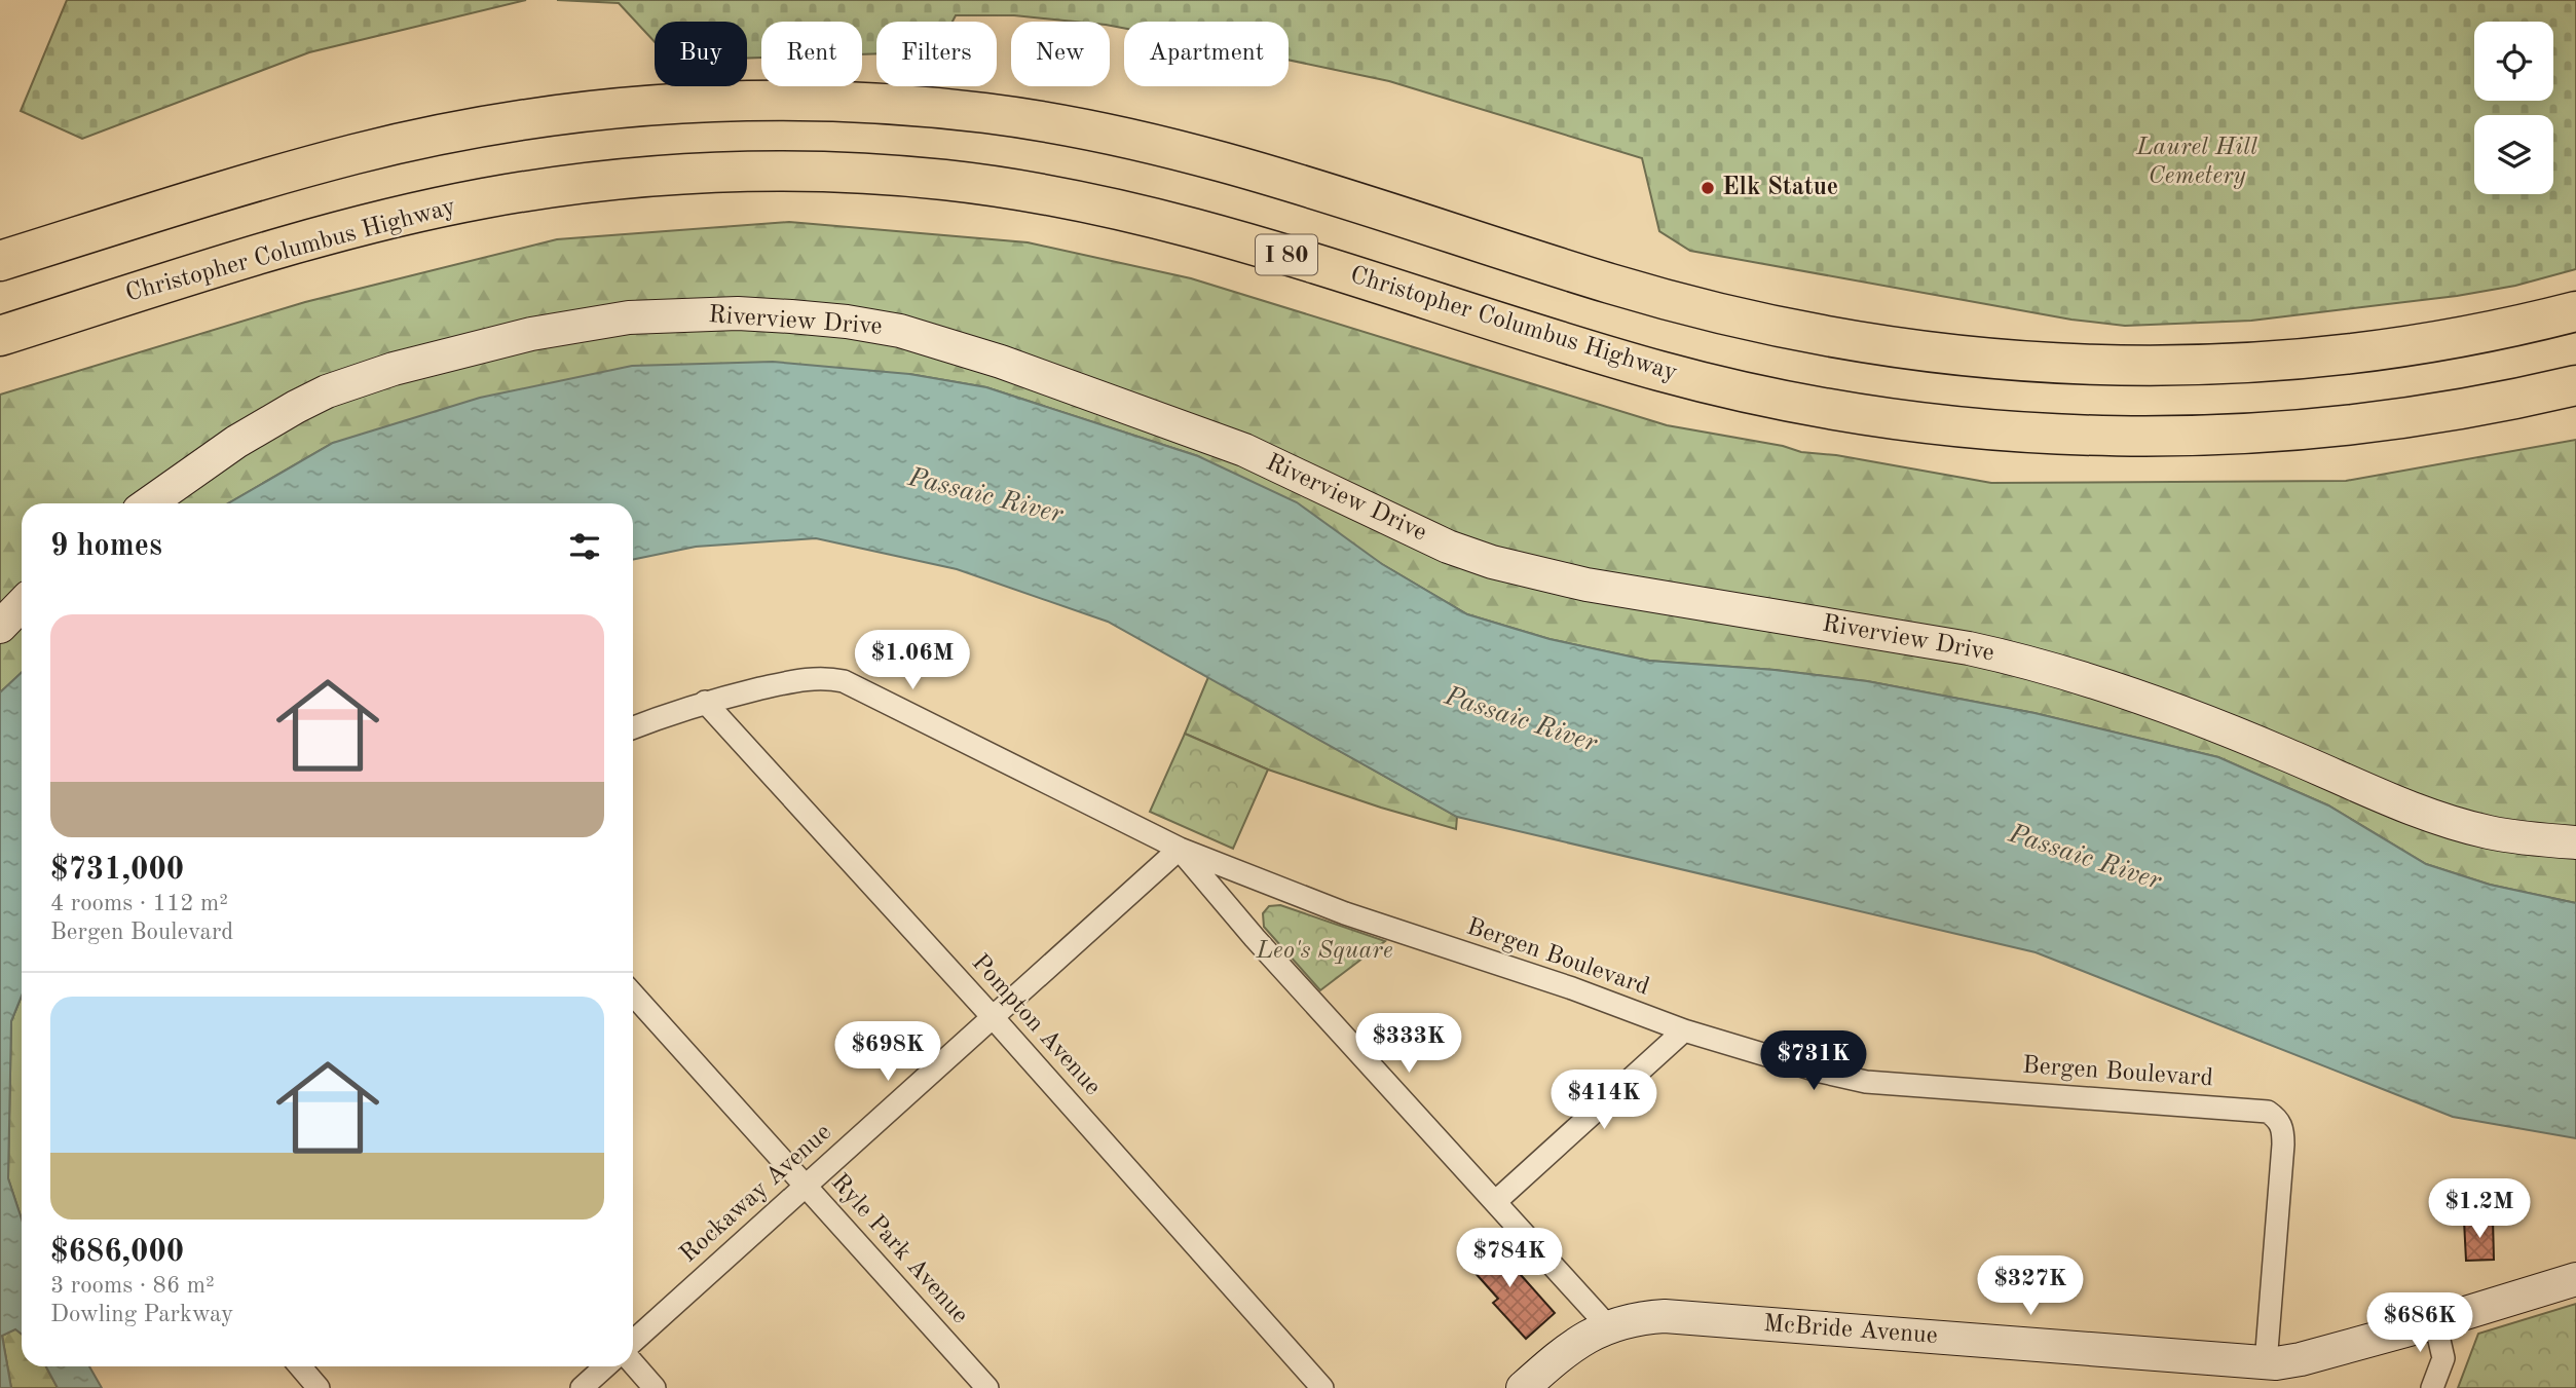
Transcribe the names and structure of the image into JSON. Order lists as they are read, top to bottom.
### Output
{
  "streets": {
    "highway": ["Christopher Columbus Highway", "I 80"],
    "street": [
      "Riverview Drive",
      "Bergen Boulevard",
      "Pompton Avenue",
      "Rockaway Avenue",
      "Ryle Park Avenue",
      "McBride Avenue"
    ]
  },
  "crossings": [
    ["Bergen Boulevard", "Pompton Avenue"],
    ["Bergen Boulevard", "Rockaway Avenue"],
    ["Bergen Boulevard", "McBride Avenue"],
    ["Pompton Avenue", "Rockaway Avenue"],
    ["Rockaway Avenue", "Ryle Park Avenue"]
  ],
  "water": ["Passaic River"],
  "parks": ["Laurel Hill Cemetery", "Leo's Square"],
  "places": ["Elk Statue"],
  "page": {
    "chip": [
      "Buy",
      "Rent",
      "Filters",
      "New",
      "Apartment"
    ],
    "heading": "9 homes",
    "list": [
      {
        "name": "$731,000",
        "note": "4 rooms · 112 m² · Bergen Boulevard"
      },
      {
        "name": "$686,000",
        "note": "3 rooms · 86 m² · Dowling Parkway"
      }
    ],
    "price": [
      "$1.06M",
      "$333K",
      "$698K",
      "$731K",
      "$414K",
      "$1.2M",
      "$784K",
      "$327K",
      "$686K"
    ]
  }
}
